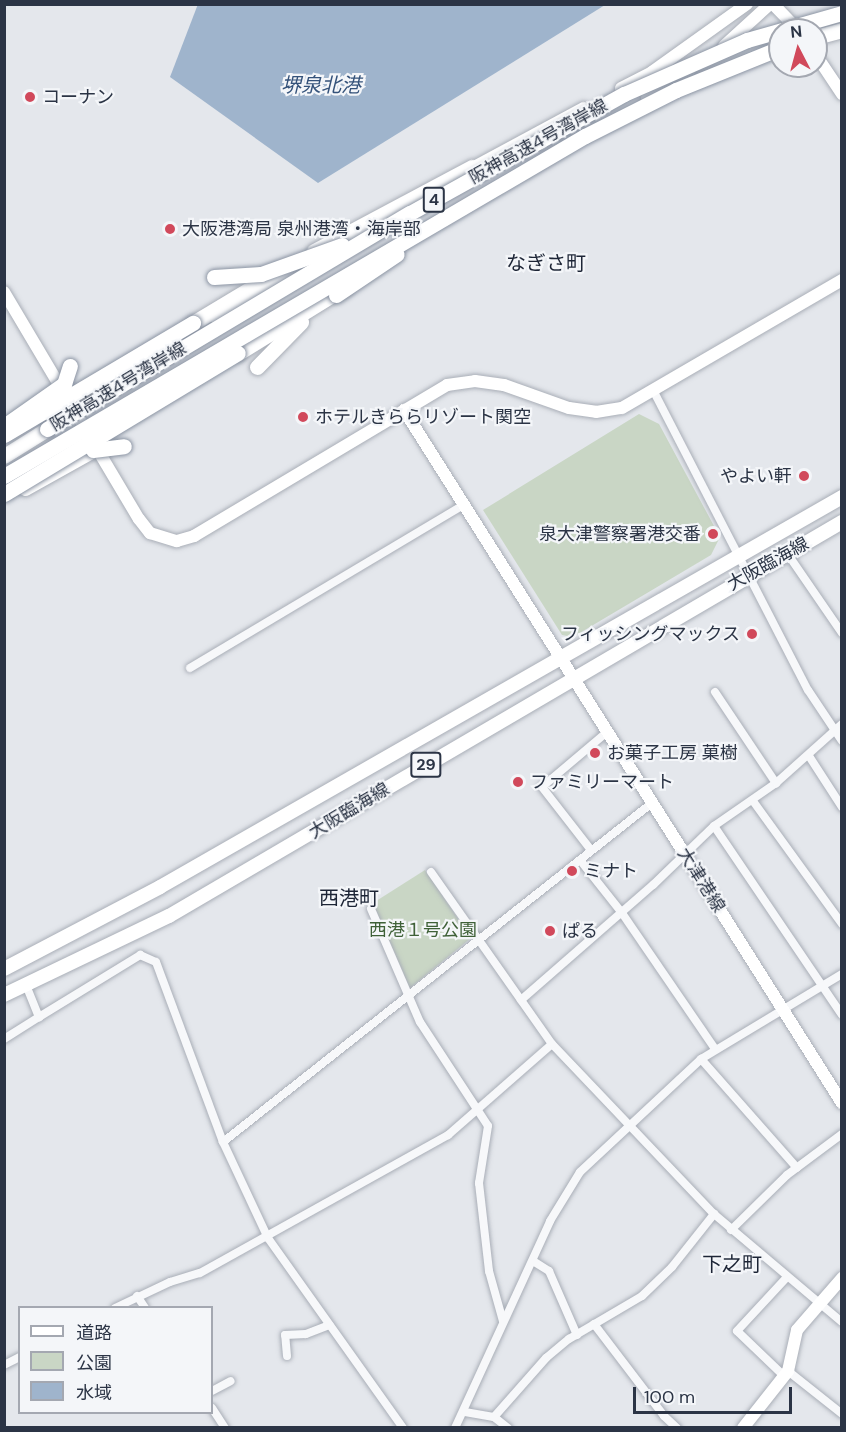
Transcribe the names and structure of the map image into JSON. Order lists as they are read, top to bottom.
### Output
{
  "streets": {
    "highway": ["阪神高速4号湾岸線", "4"],
    "main road": ["大阪臨海線", "29"],
    "street": ["大津港線"]
  },
  "crossings": [
    ["大阪臨海線", "大津港線"]
  ],
  "districts": ["なぎさ町", "西港町", "下之町"],
  "water": ["堺泉北港"],
  "parks": ["西港１号公園"],
  "places": [
    "コーナン",
    "大阪港湾局 泉州港湾・海岸部",
    "ホテルきららリゾート関空",
    "やよい軒",
    "泉大津警察署港交番",
    "フィッシングマックス",
    "お菓子工房 菓樹",
    "ファミリーマート",
    "ミナト",
    "ぱる"
  ],
  "legend": ["道路", "公園", "水域"],
  "scale_bar": "100 m",
  "north": "top"
}
